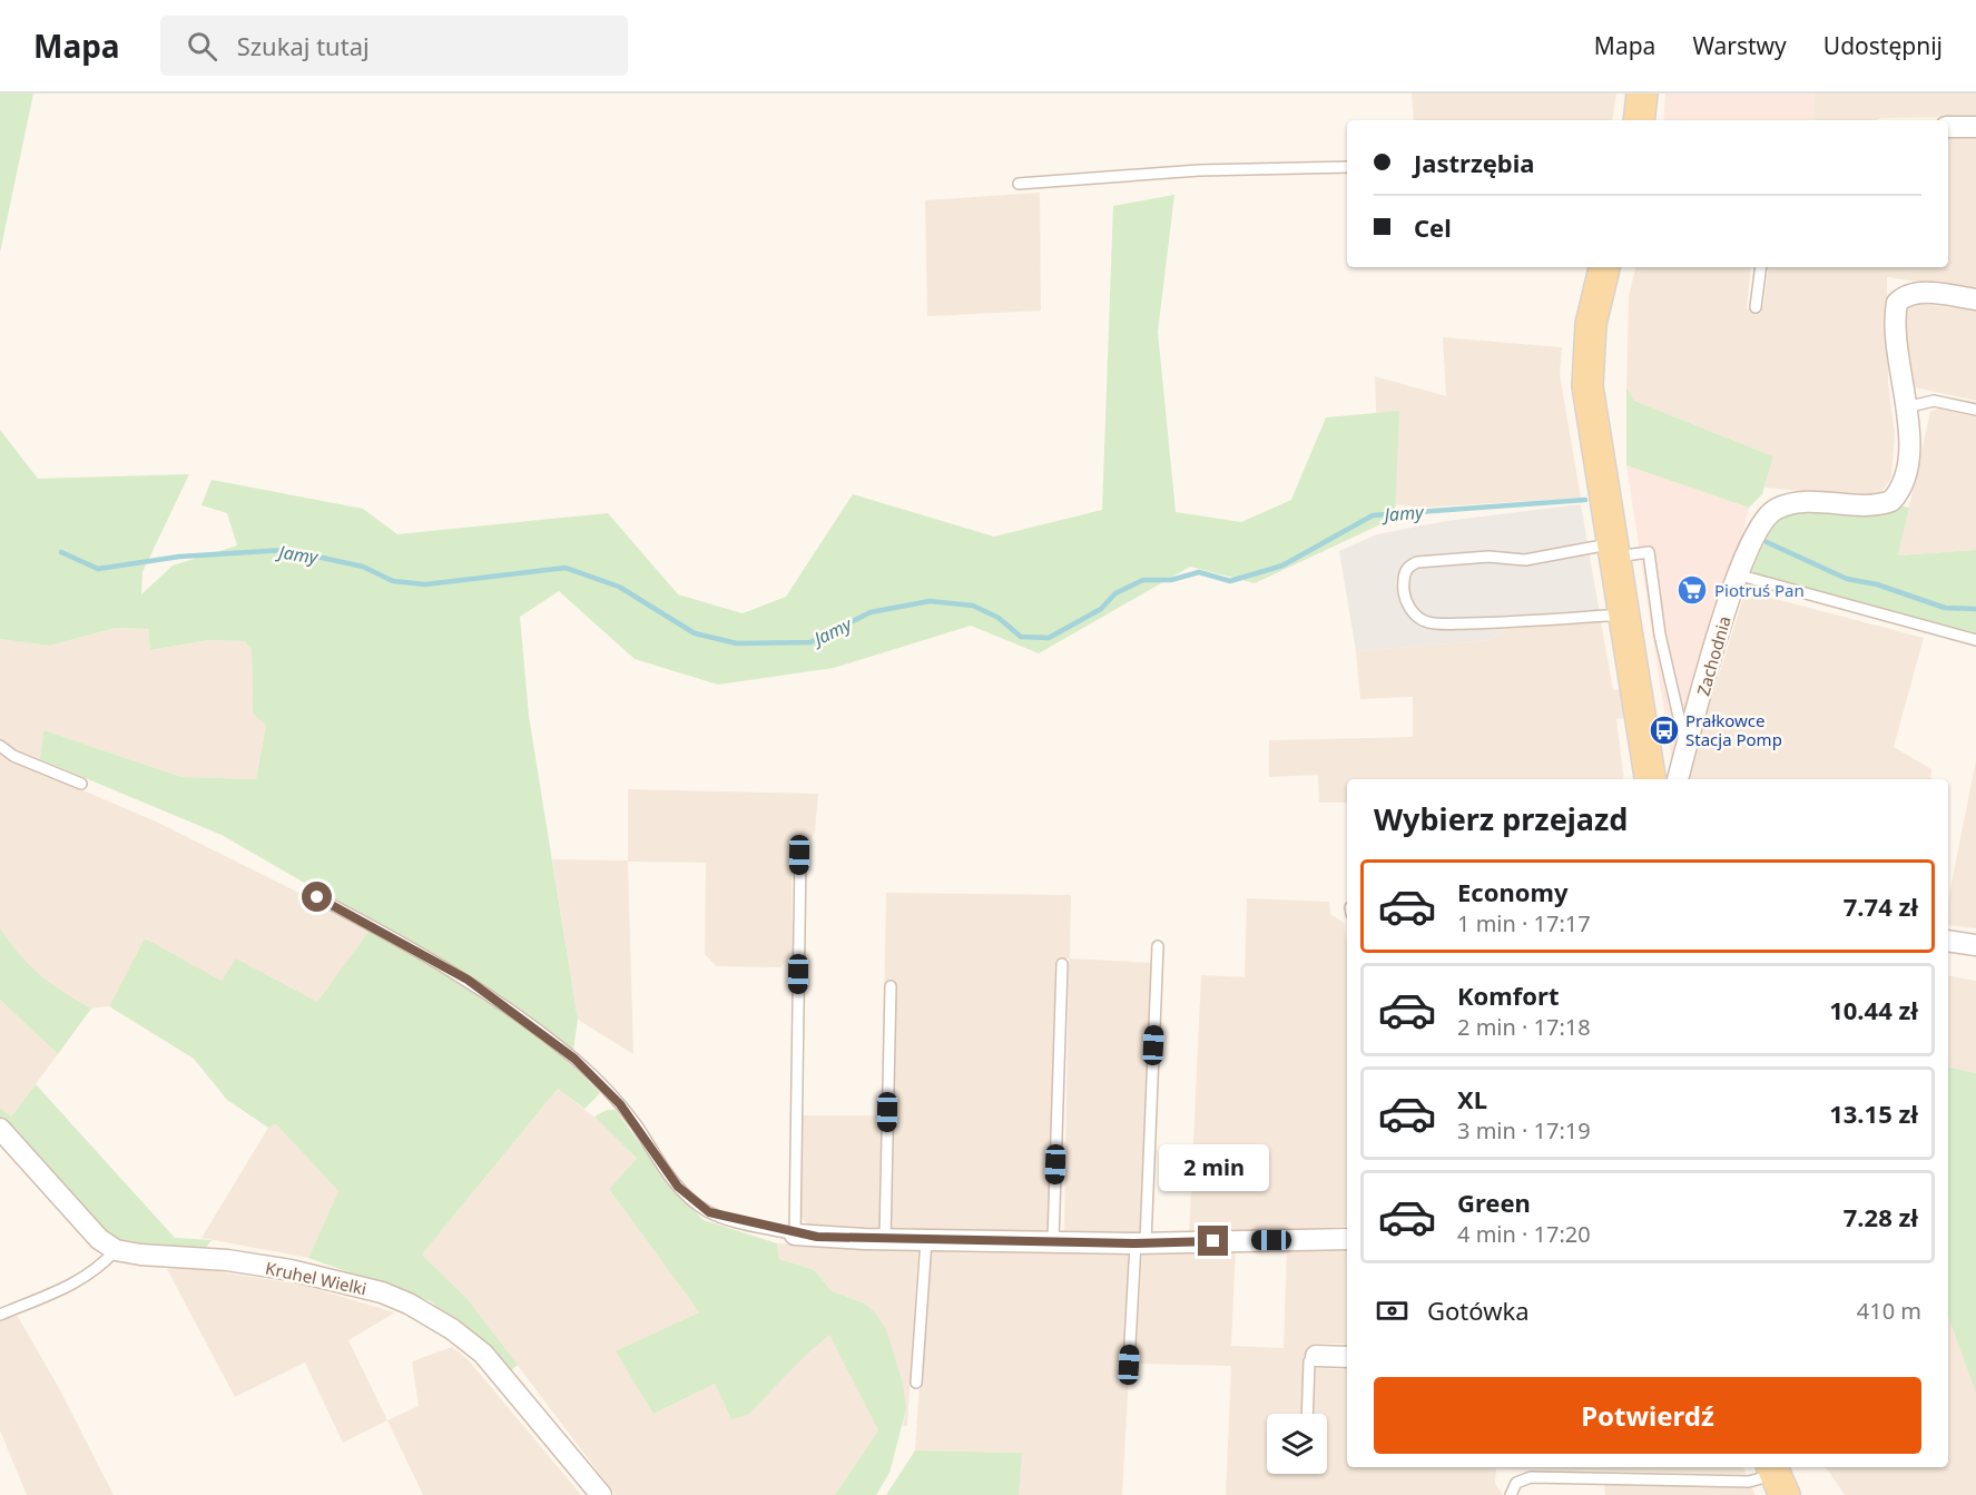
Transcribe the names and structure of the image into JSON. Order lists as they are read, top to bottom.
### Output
{
  "streets": {
    "street": ["Zachodnia", "Kruhel Wielki"]
  },
  "water": ["Jamy"],
  "places": {
    "supermarket": ["Piotruś Pan"],
    "bus stop": ["Prałkowce Stacja Pomp"]
  },
  "page": {
    "header": "Mapa",
    "search": "Szukaj tutaj",
    "nav": ["Mapa", "Warstwy", "Udostępnij"],
    "banner": ["Jastrzębia", "Cel"],
    "heading": "Wybierz przejazd",
    "list": [
      {
        "name": "Economy",
        "note": "1 min · 17:17",
        "value": "7.74 zł"
      },
      {
        "name": "Komfort",
        "note": "2 min · 17:18",
        "value": "10.44 zł"
      },
      {
        "name": "XL",
        "note": "3 min · 17:19",
        "value": "13.15 zł"
      },
      {
        "name": "Green",
        "note": "4 min · 17:20",
        "value": "7.28 zł"
      }
    ],
    "bubble": "2 min",
    "pay": ["Gotówka", "410 m"],
    "buttons": "Potwierdź"
  }
}
